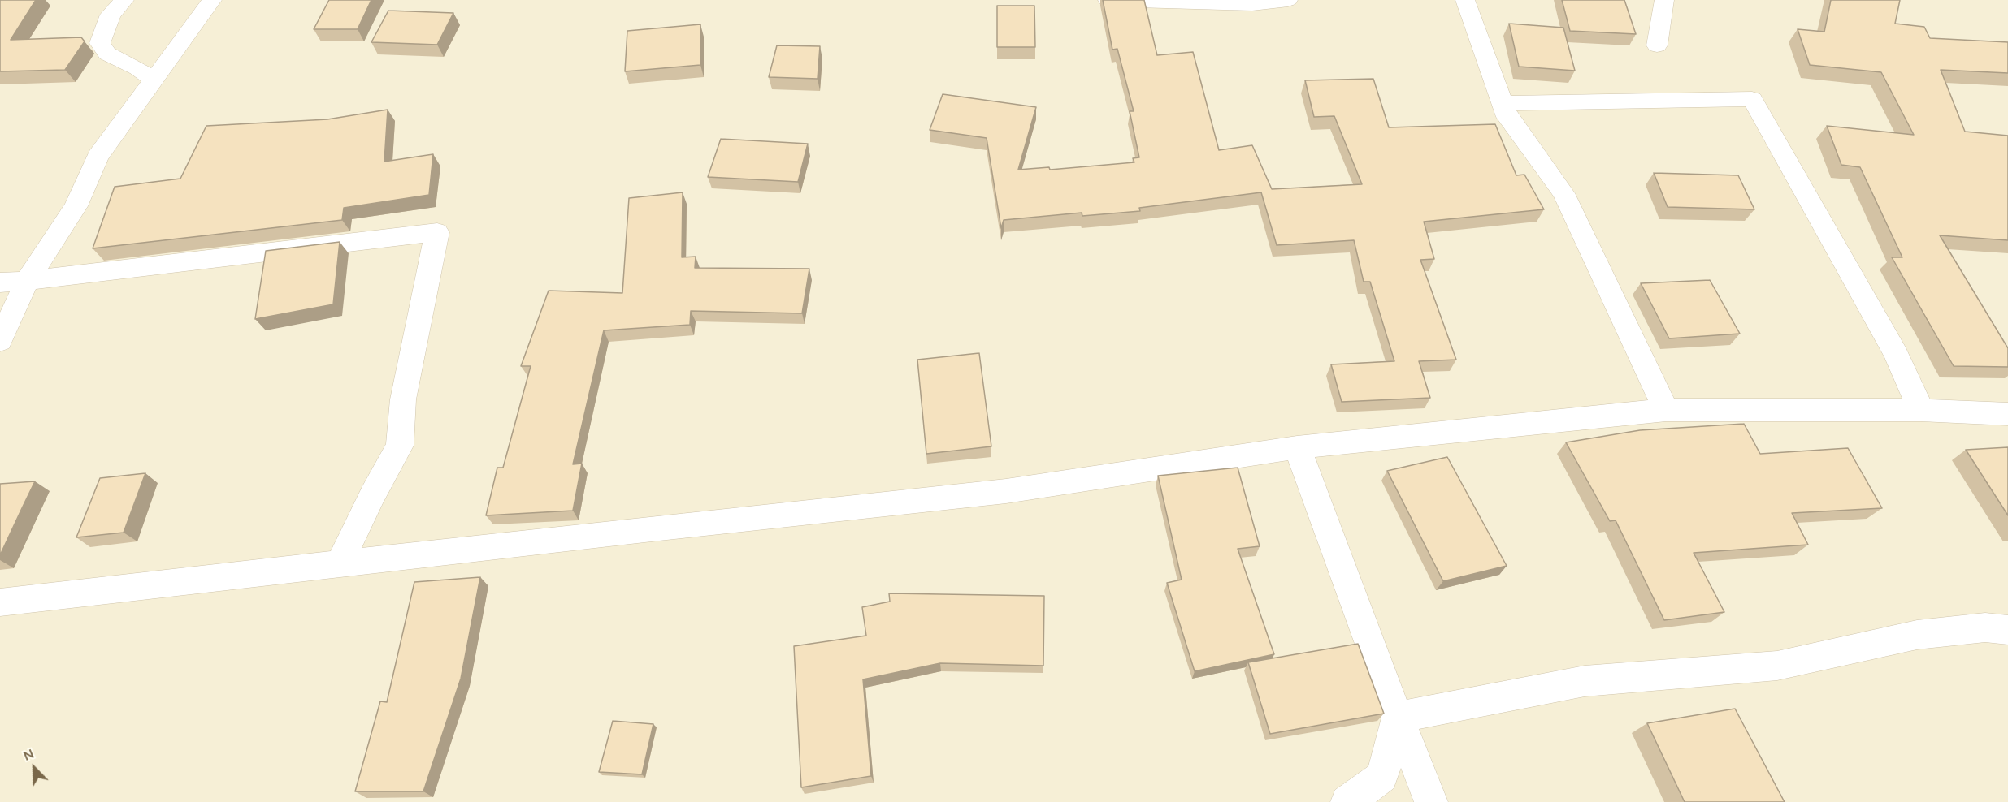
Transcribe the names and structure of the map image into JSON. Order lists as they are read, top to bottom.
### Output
{
  "north": "top left"
}
